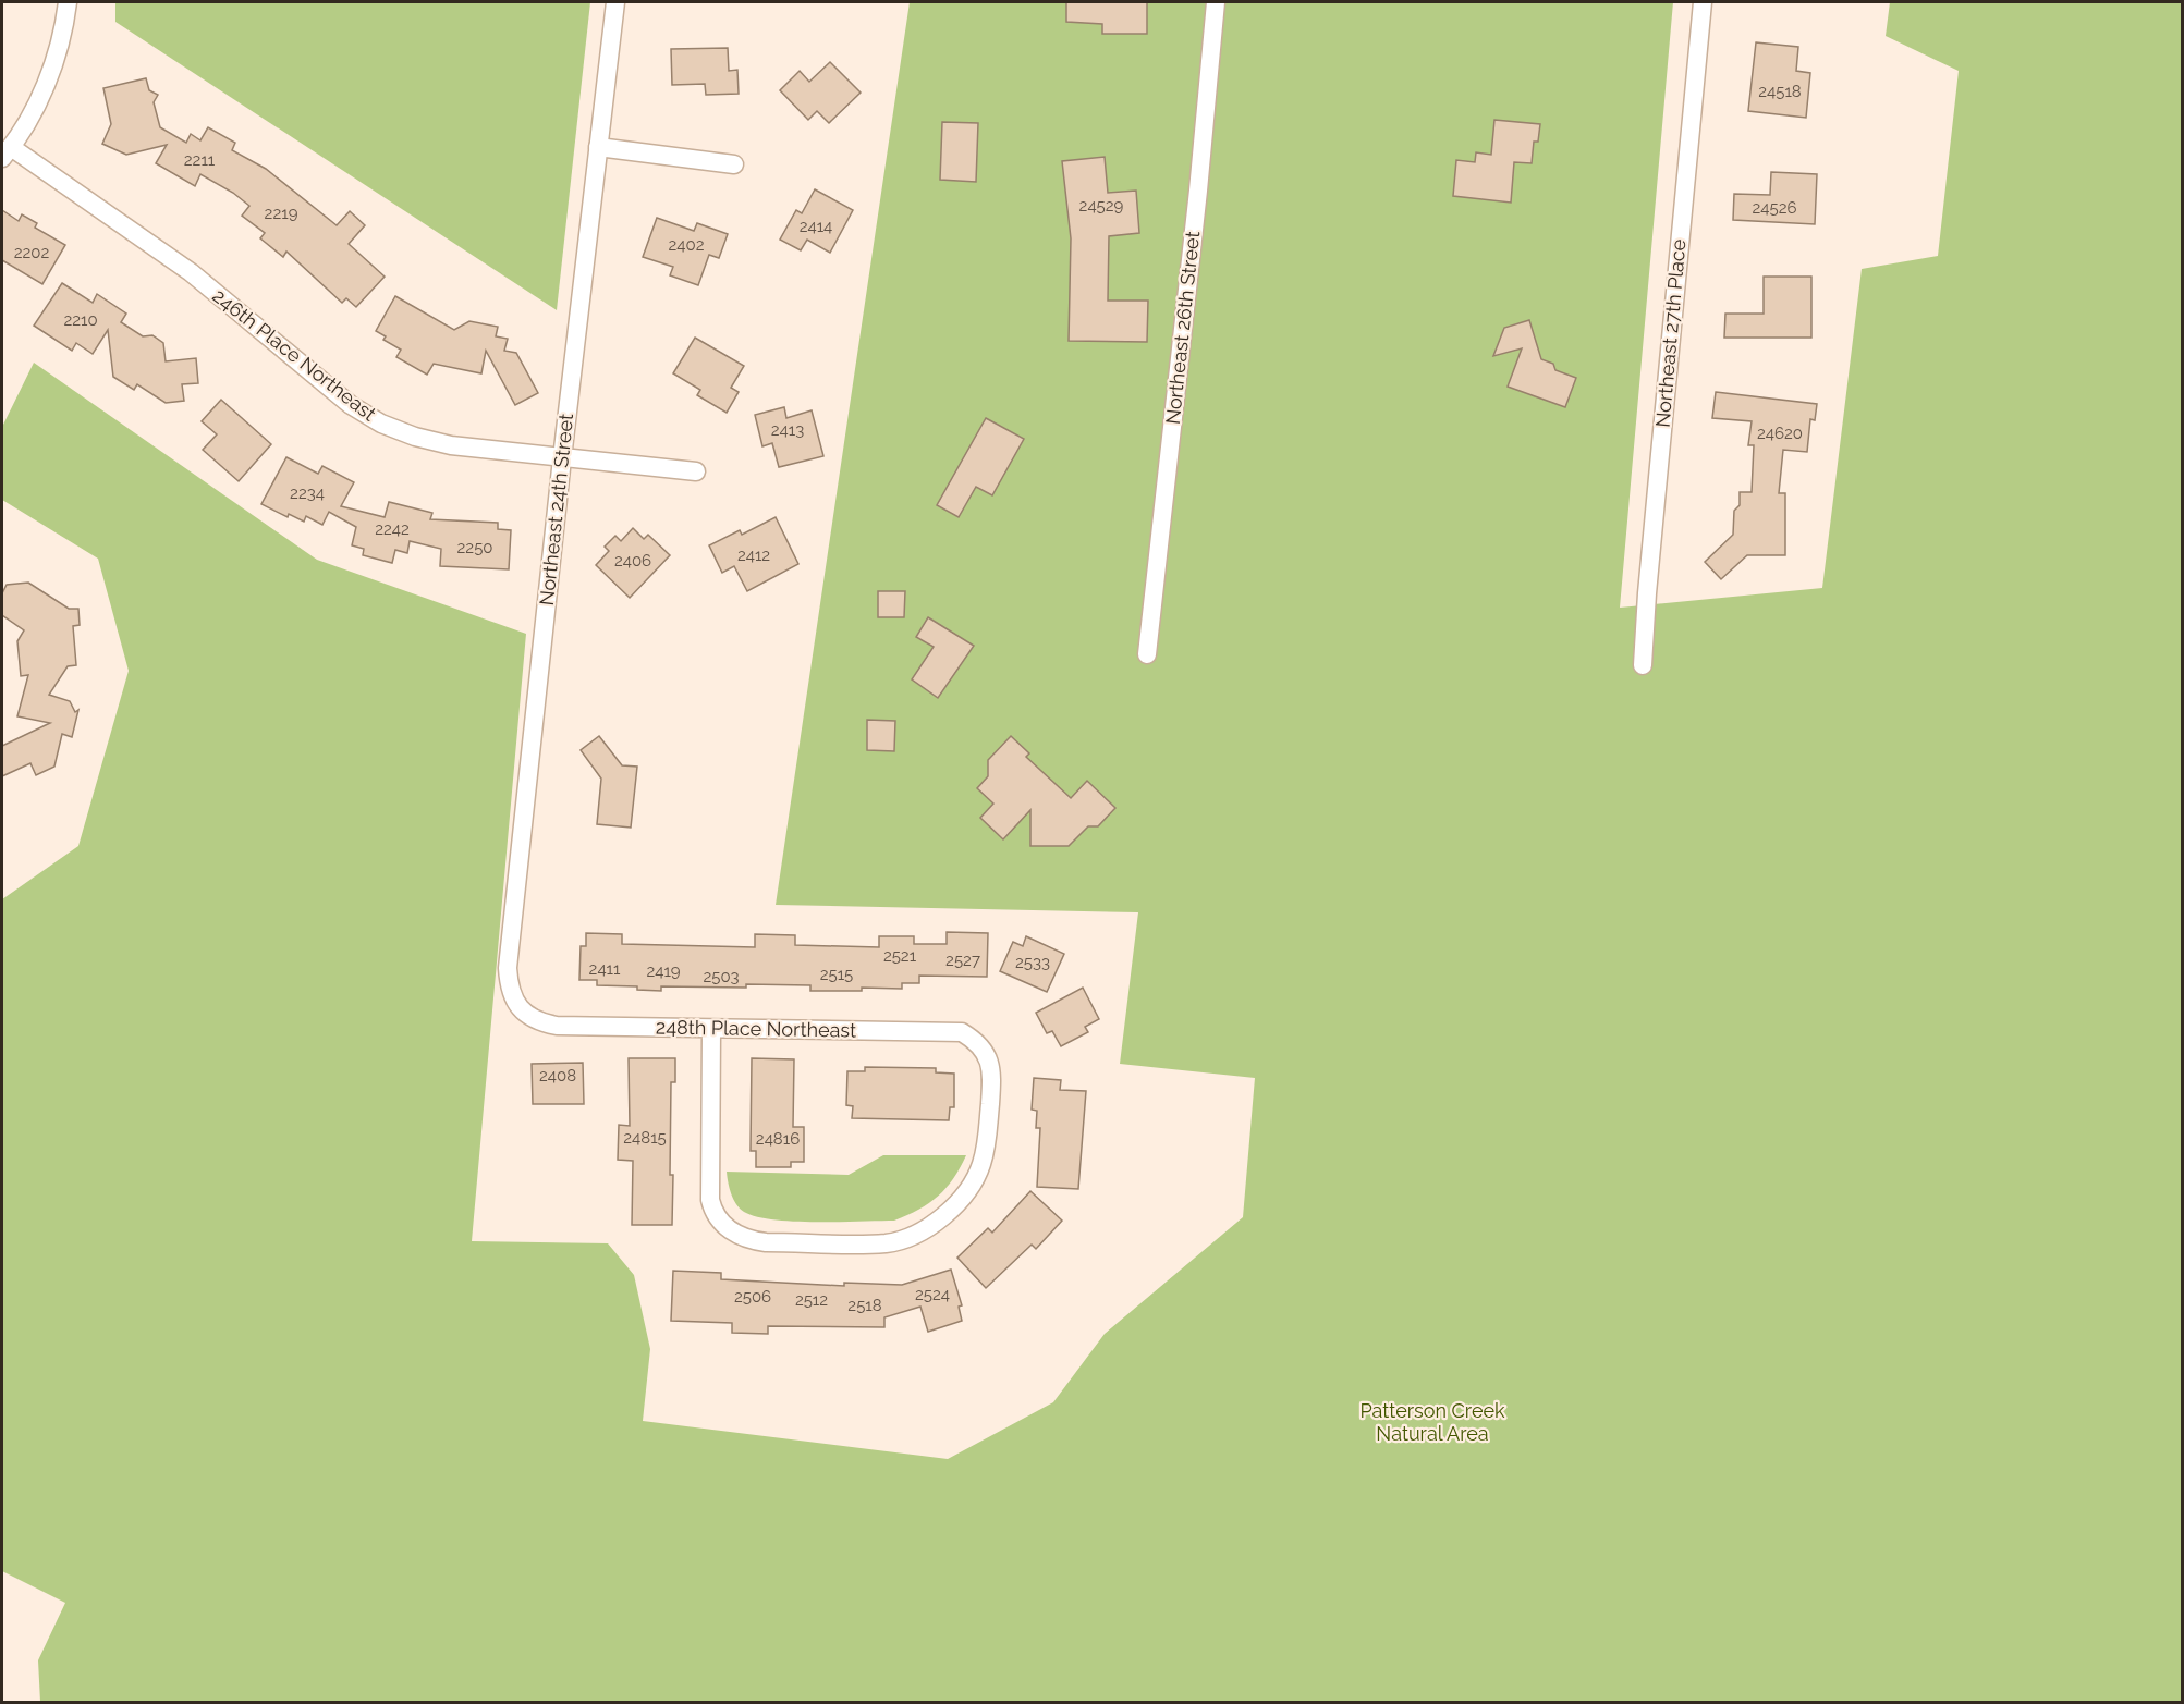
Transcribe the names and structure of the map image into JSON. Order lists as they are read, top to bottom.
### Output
{
  "streets": {
    "street": [
      "Northeast 26th Street",
      "Northeast 27th Place",
      "246th Place Northeast",
      "Northeast 24th Street",
      "248th Place Northeast"
    ]
  },
  "crossings": [
    ["246th Place Northeast", "Northeast 24th Street"],
    ["Northeast 24th Street", "248th Place Northeast"]
  ],
  "parks": ["Patterson Creek Natural Area"],
  "house_numbers": [
    "24518",
    "2211",
    "24529",
    "24526",
    "2219",
    "2414",
    "2402",
    "2202",
    "2210",
    "2413",
    "24620",
    "2234",
    "2242",
    "2250",
    "2412",
    "2406",
    "2521",
    "2527",
    "2533",
    "2411",
    "2419",
    "2515",
    "2503",
    "2408",
    "24815",
    "24816",
    "2524",
    "2506",
    "2512",
    "2518"
  ]
}
